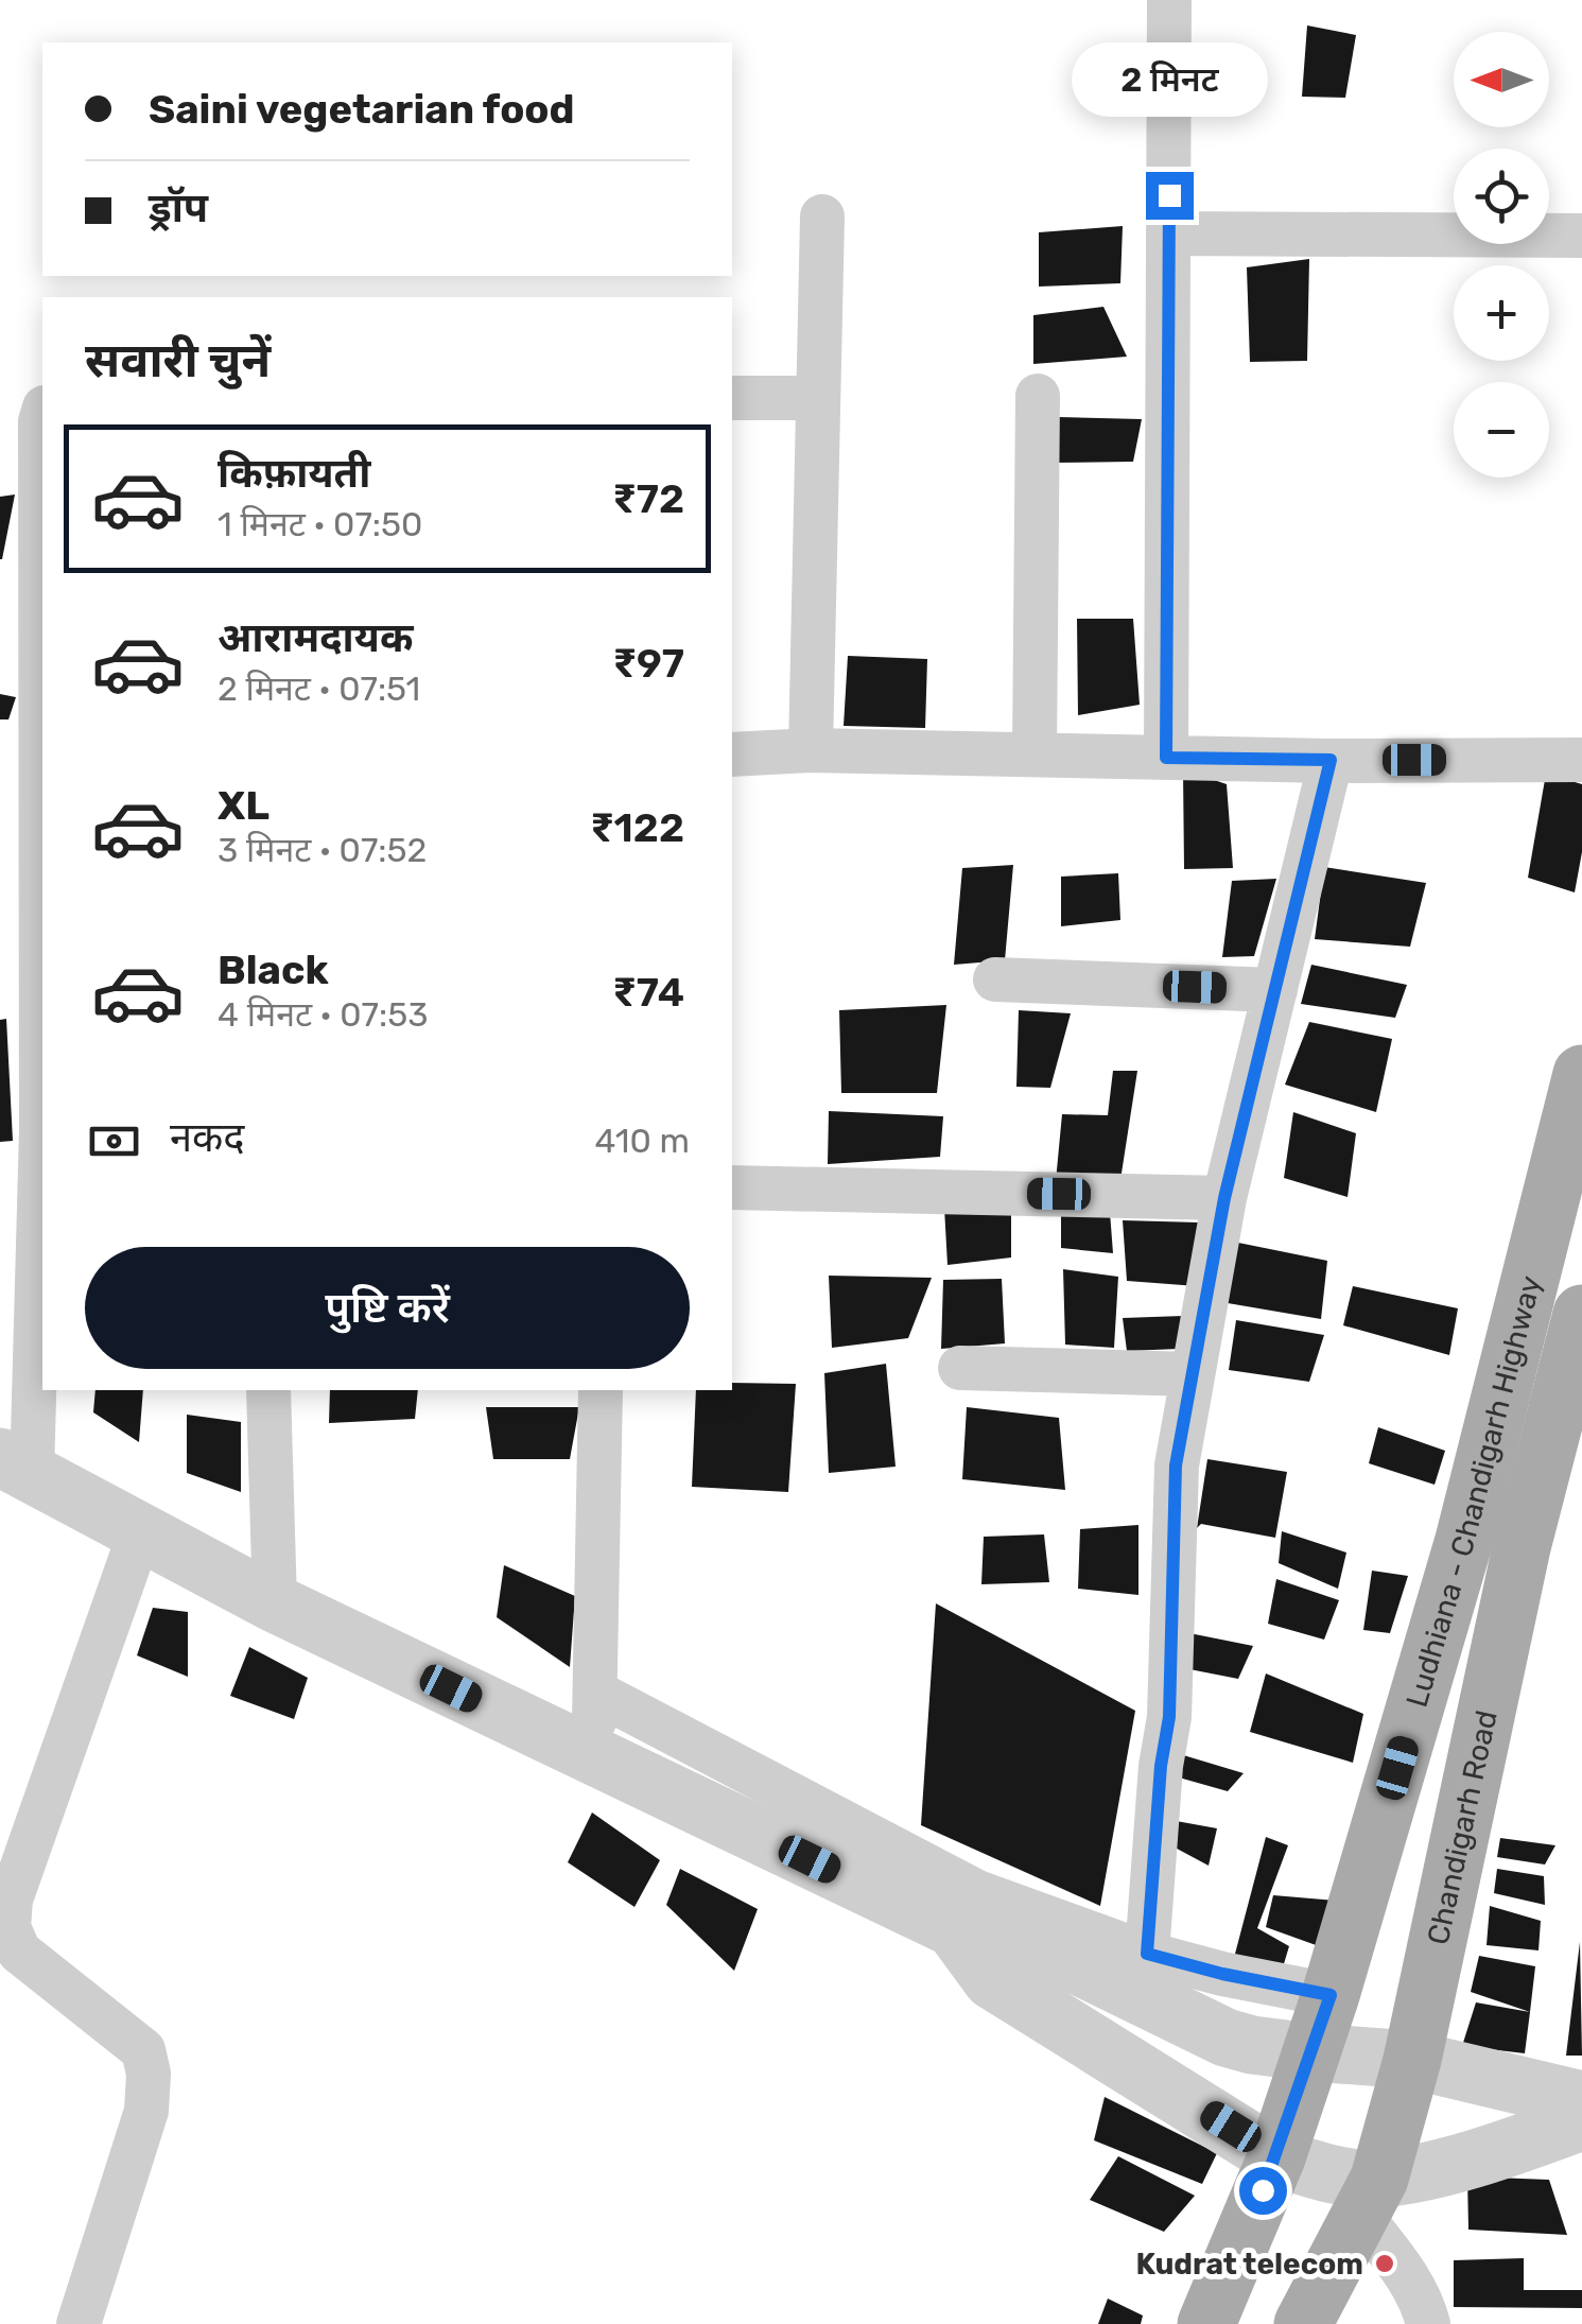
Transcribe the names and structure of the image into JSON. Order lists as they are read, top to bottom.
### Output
{
  "streets": {
    "main road": ["Ludhiana - Chandigarh Highway", "Chandigarh Road"]
  },
  "places": ["Kudrat telecom"],
  "north": "left",
  "page": {
    "map_buttons": ["+", "−"],
    "bubble": "2 मिनट",
    "banner": ["Saini vegetarian food", "ड्रॉप"],
    "heading": "सवारी चुनें",
    "list": [
      {
        "name": "किफ़ायती",
        "note": "1 मिनट · 07:50",
        "value": "₹72"
      },
      {
        "name": "आरामदायक",
        "note": "2 मिनट · 07:51",
        "value": "₹97"
      },
      {
        "name": "XL",
        "note": "3 मिनट · 07:52",
        "value": "₹122"
      },
      {
        "name": "Black",
        "note": "4 मिनट · 07:53",
        "value": "₹74"
      }
    ],
    "pay": ["नकद", "410 m"],
    "buttons": "पुष्टि करें"
  }
}
